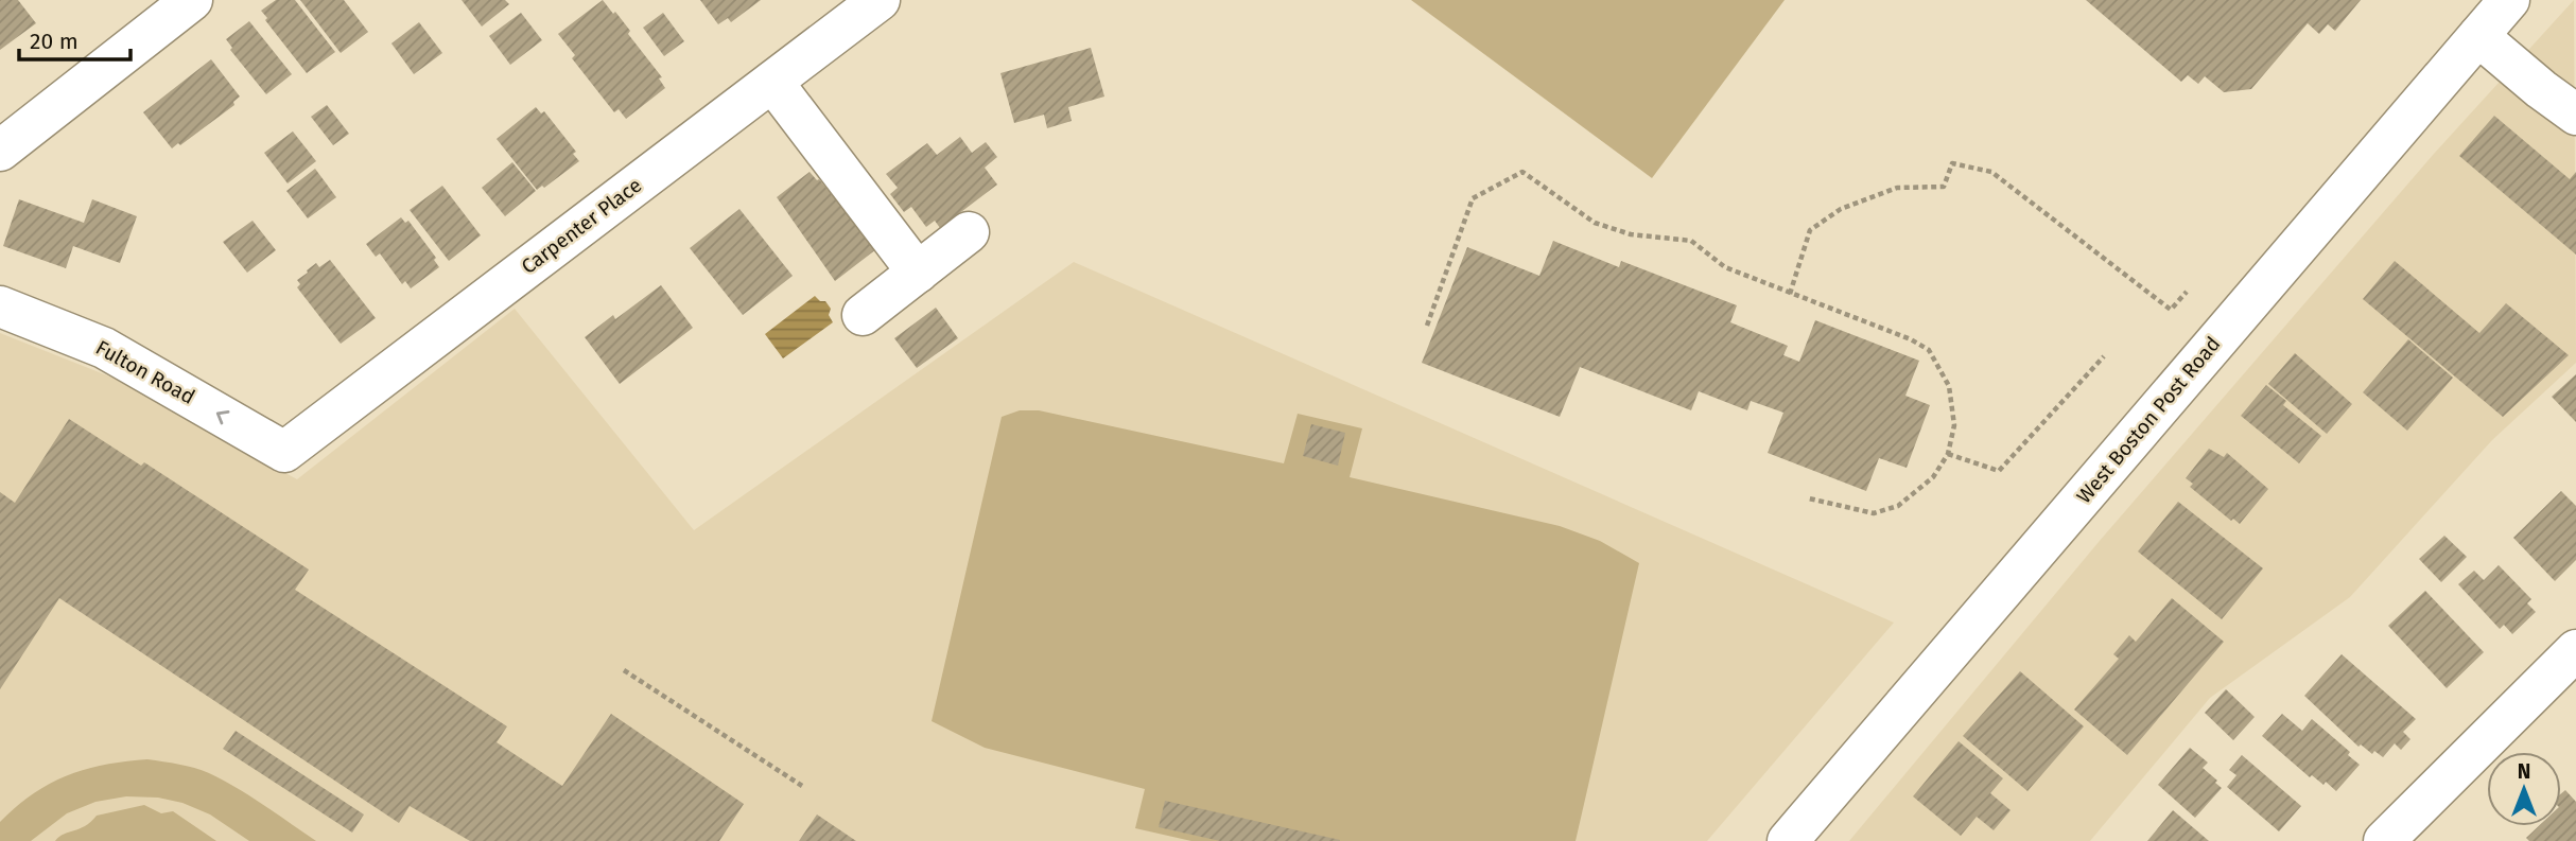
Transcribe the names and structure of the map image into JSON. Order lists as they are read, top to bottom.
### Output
{
  "streets": {
    "street": ["Carpenter Place", "Fulton Road", "West Boston Post Road"]
  },
  "crossings": [
    ["Carpenter Place", "Fulton Road"]
  ],
  "one_way": ["Fulton Road"],
  "scale_bar": "20 m",
  "north": "top"
}
